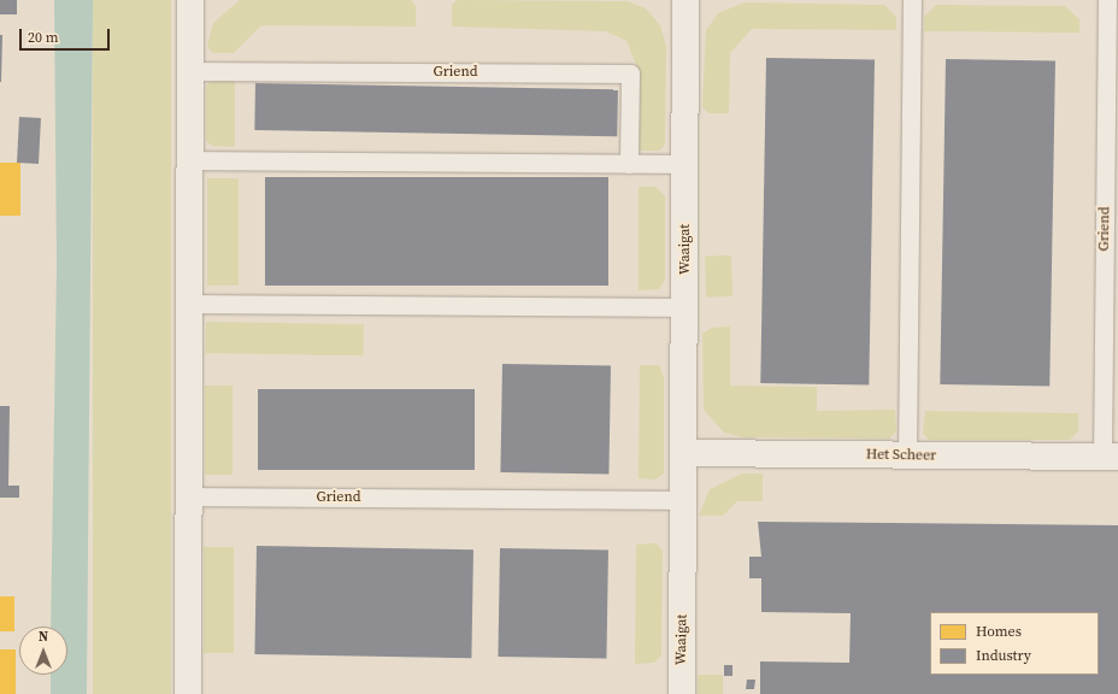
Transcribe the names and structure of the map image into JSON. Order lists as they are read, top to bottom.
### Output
{
  "streets": {
    "street": ["Waaigat", "Het Scheer"],
    "lane": ["Griend"]
  },
  "crossings": [
    ["Griend", "Waaigat"],
    ["Griend", "Het Scheer"],
    ["Waaigat", "Het Scheer"]
  ],
  "legend": ["Homes", "Industry"],
  "scale_bar": "20 m",
  "north": "top"
}
